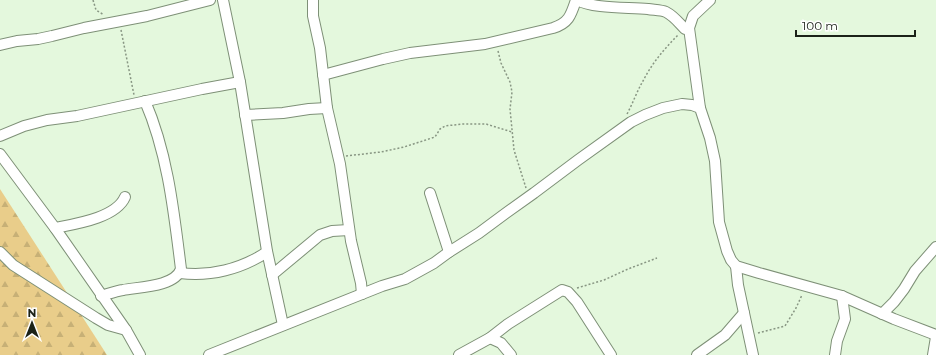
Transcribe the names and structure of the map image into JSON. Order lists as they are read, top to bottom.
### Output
{
  "scale_bar": "100 m",
  "north": "top"
}
